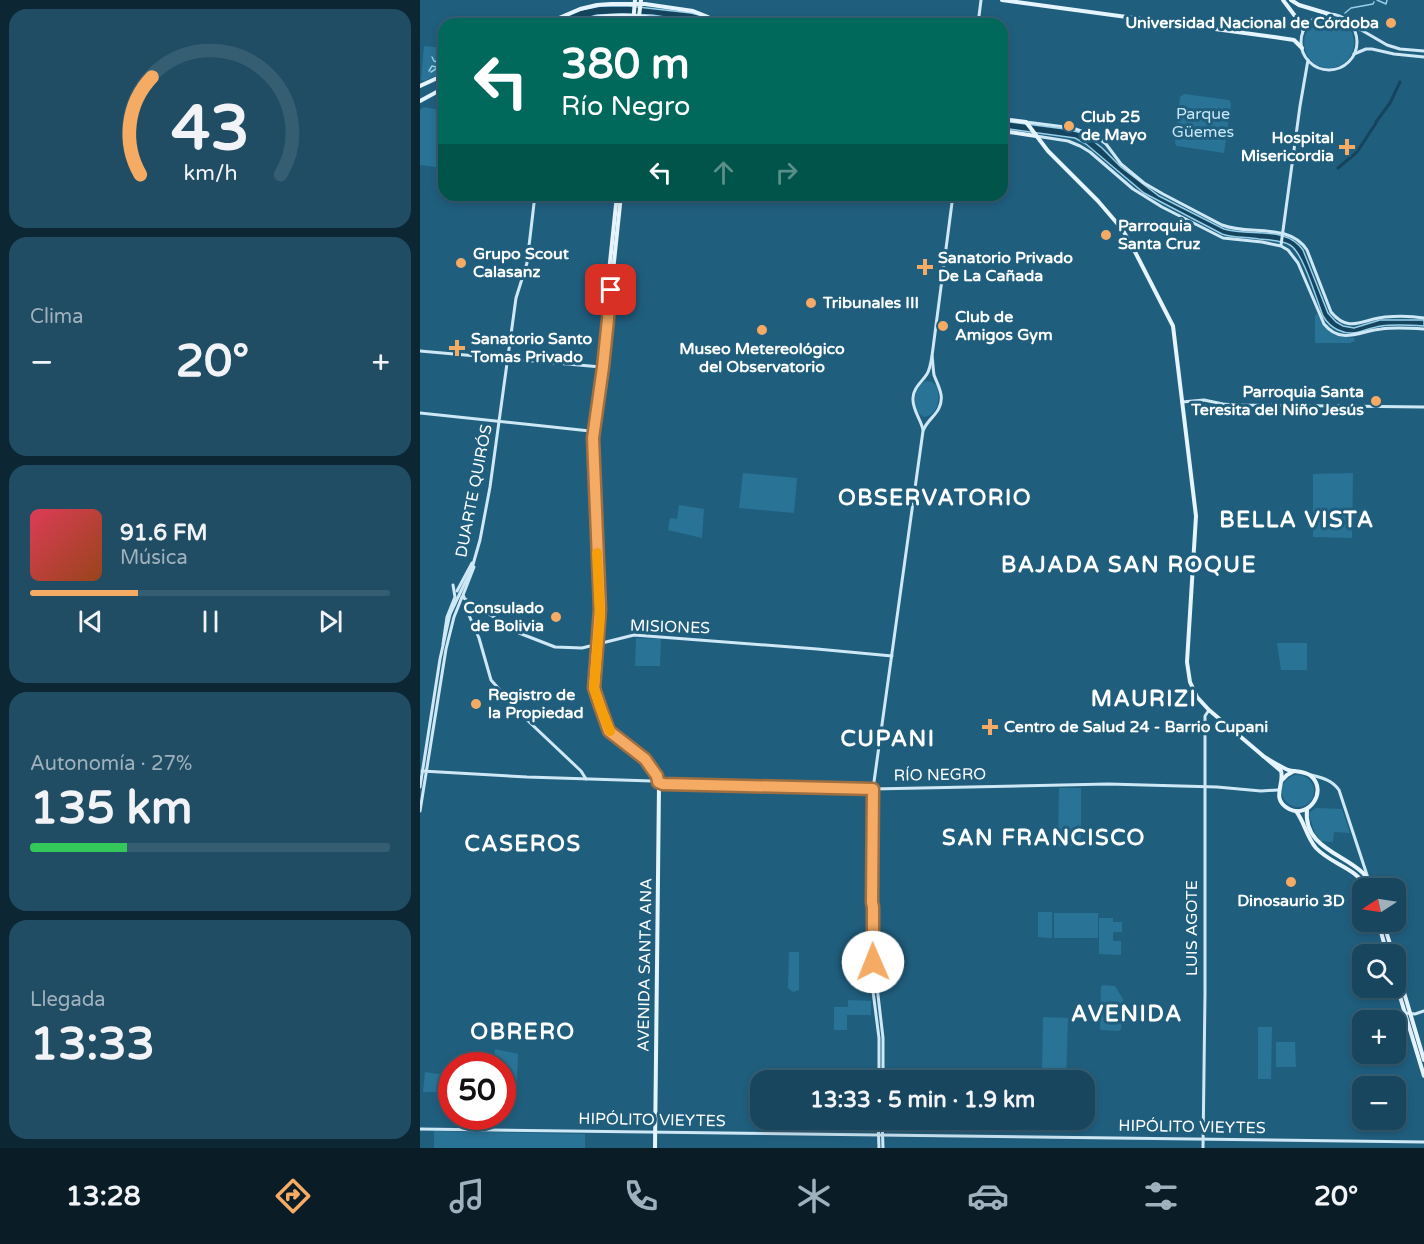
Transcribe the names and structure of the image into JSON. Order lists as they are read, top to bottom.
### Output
{
  "streets": {
    "main road": [
      "DUARTE QUIRÓS",
      "MISIONES",
      "RÍO NEGRO",
      "LUIS AGOTE",
      "AVENIDA SANTA ANA",
      "HIPÓLITO VIEYTES"
    ]
  },
  "crossings": [
    ["DUARTE QUIRÓS", "MISIONES"],
    ["DUARTE QUIRÓS", "RÍO NEGRO"],
    ["RÍO NEGRO", "LUIS AGOTE"],
    ["RÍO NEGRO", "AVENIDA SANTA ANA"],
    ["LUIS AGOTE", "HIPÓLITO VIEYTES"],
    ["AVENIDA SANTA ANA", "HIPÓLITO VIEYTES"]
  ],
  "districts": [
    "OBSERVATORIO",
    "BELLA VISTA",
    "BAJADA SAN ROQUE",
    "MAURIZI",
    "CUPANI",
    "SAN FRANCISCO",
    "CASEROS",
    "AVENIDA",
    "OBRERO"
  ],
  "parks": ["Parque Güemes"],
  "places": {
    "other": [
      "Universidad Nacional de Córdoba",
      "Club 25 de Mayo",
      "Parroquia Santa Cruz",
      "Grupo Scout Calasanz",
      "Tribunales III",
      "Club de Amigos Gym",
      "Museo Metereológico del Observatorio",
      "Parroquia Santa Teresita del Niño Jesús",
      "Consulado de Bolivia",
      "Registro de la Propiedad",
      "Dinosaurio 3D"
    ],
    "health": [
      "Hospital Misericordia",
      "Sanatorio Privado De La Cañada",
      "Sanatorio Santo Tomas Privado",
      "Centro de Salud 24 - Barrio Cupani"
    ]
  },
  "north": "left",
  "page": {
    "turn": ["380 m", "Río Negro"],
    "tile": [
      "Clima",
      ["Autonomía · 27%", "135 km"],
      ["Llegada", "13:33"]
    ],
    "heat": ["−", "20°", "+"],
    "song": ["91.6 FM", "Música"],
    "map_buttons": ["+", "−"],
    "limit": "50",
    "trip": "13:33 · 5 min · 1.9 km",
    "tabs": ["13:28", "20°"],
    "gauge": ["43", "km/h"]
  }
}
